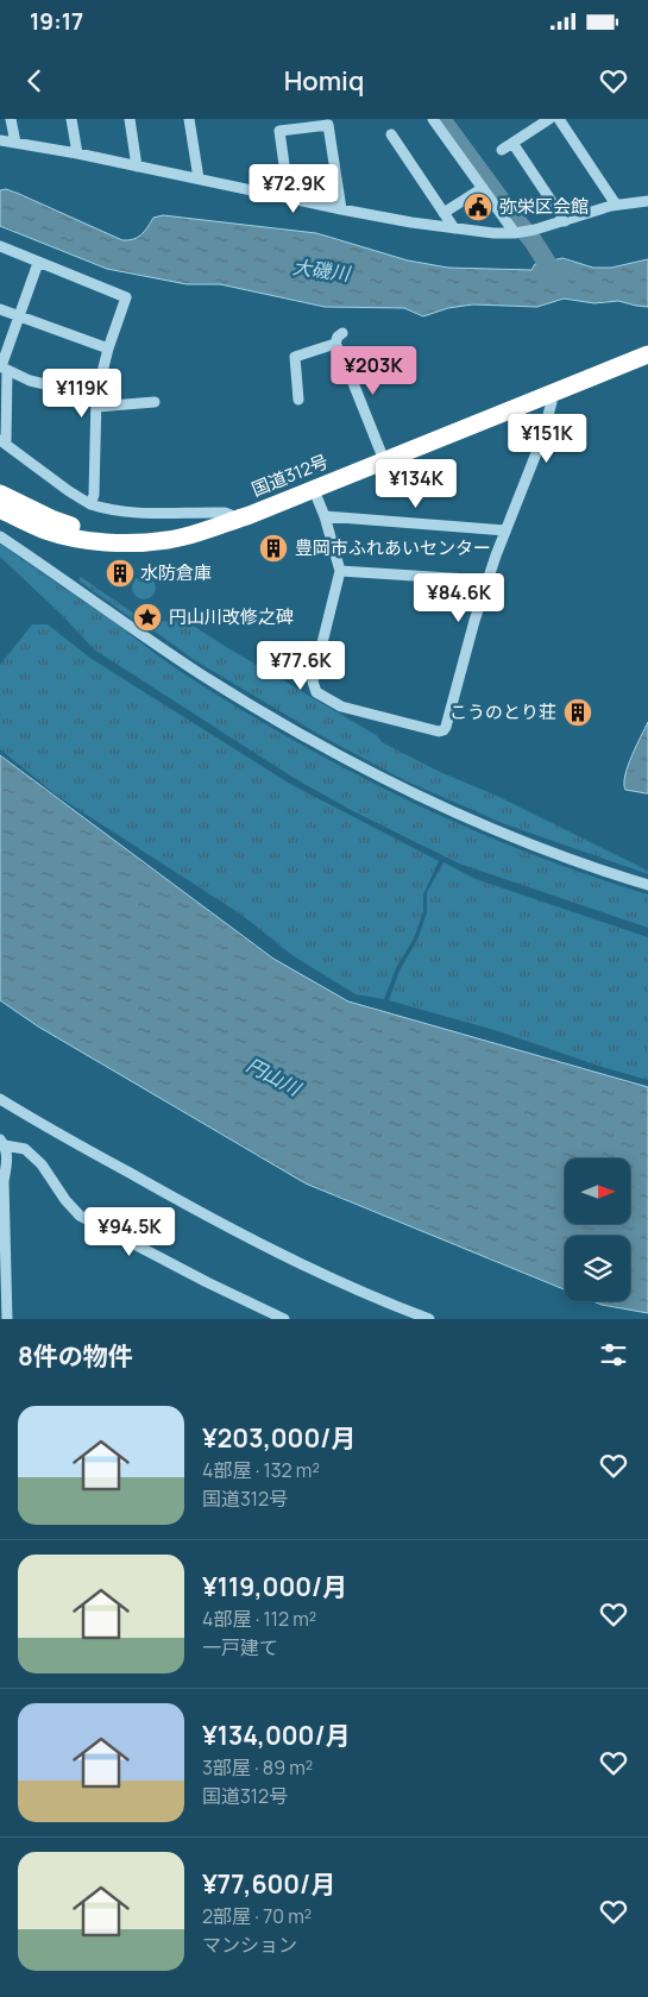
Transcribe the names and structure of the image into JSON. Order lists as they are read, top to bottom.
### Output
{
  "streets": {
    "highway": ["国道312号"]
  },
  "water": ["大磯川", "円山川"],
  "places": {
    "public building": ["弥栄区会館"],
    "building": ["豊岡市ふれあいセンター", "水防倉庫", "こうのとり荘"],
    "place": ["円山川改修之碑"]
  },
  "north": "right",
  "page": {
    "status": "19:17",
    "header": "Homiq",
    "price": [
      "¥72.9K",
      "¥203K",
      "¥119K",
      "¥151K",
      "¥134K",
      "¥84.6K",
      "¥77.6K",
      "¥94.5K"
    ],
    "heading": "8件の物件",
    "list": [
      {
        "name": "¥203,000/月",
        "note": "4部屋 · 132 m² · 国道312号"
      },
      {
        "name": "¥119,000/月",
        "note": "4部屋 · 112 m² · 一戸建て"
      },
      {
        "name": "¥134,000/月",
        "note": "3部屋 · 89 m² · 国道312号"
      },
      {
        "name": "¥77,600/月",
        "note": "2部屋 · 70 m² · マンション"
      }
    ]
  }
}
